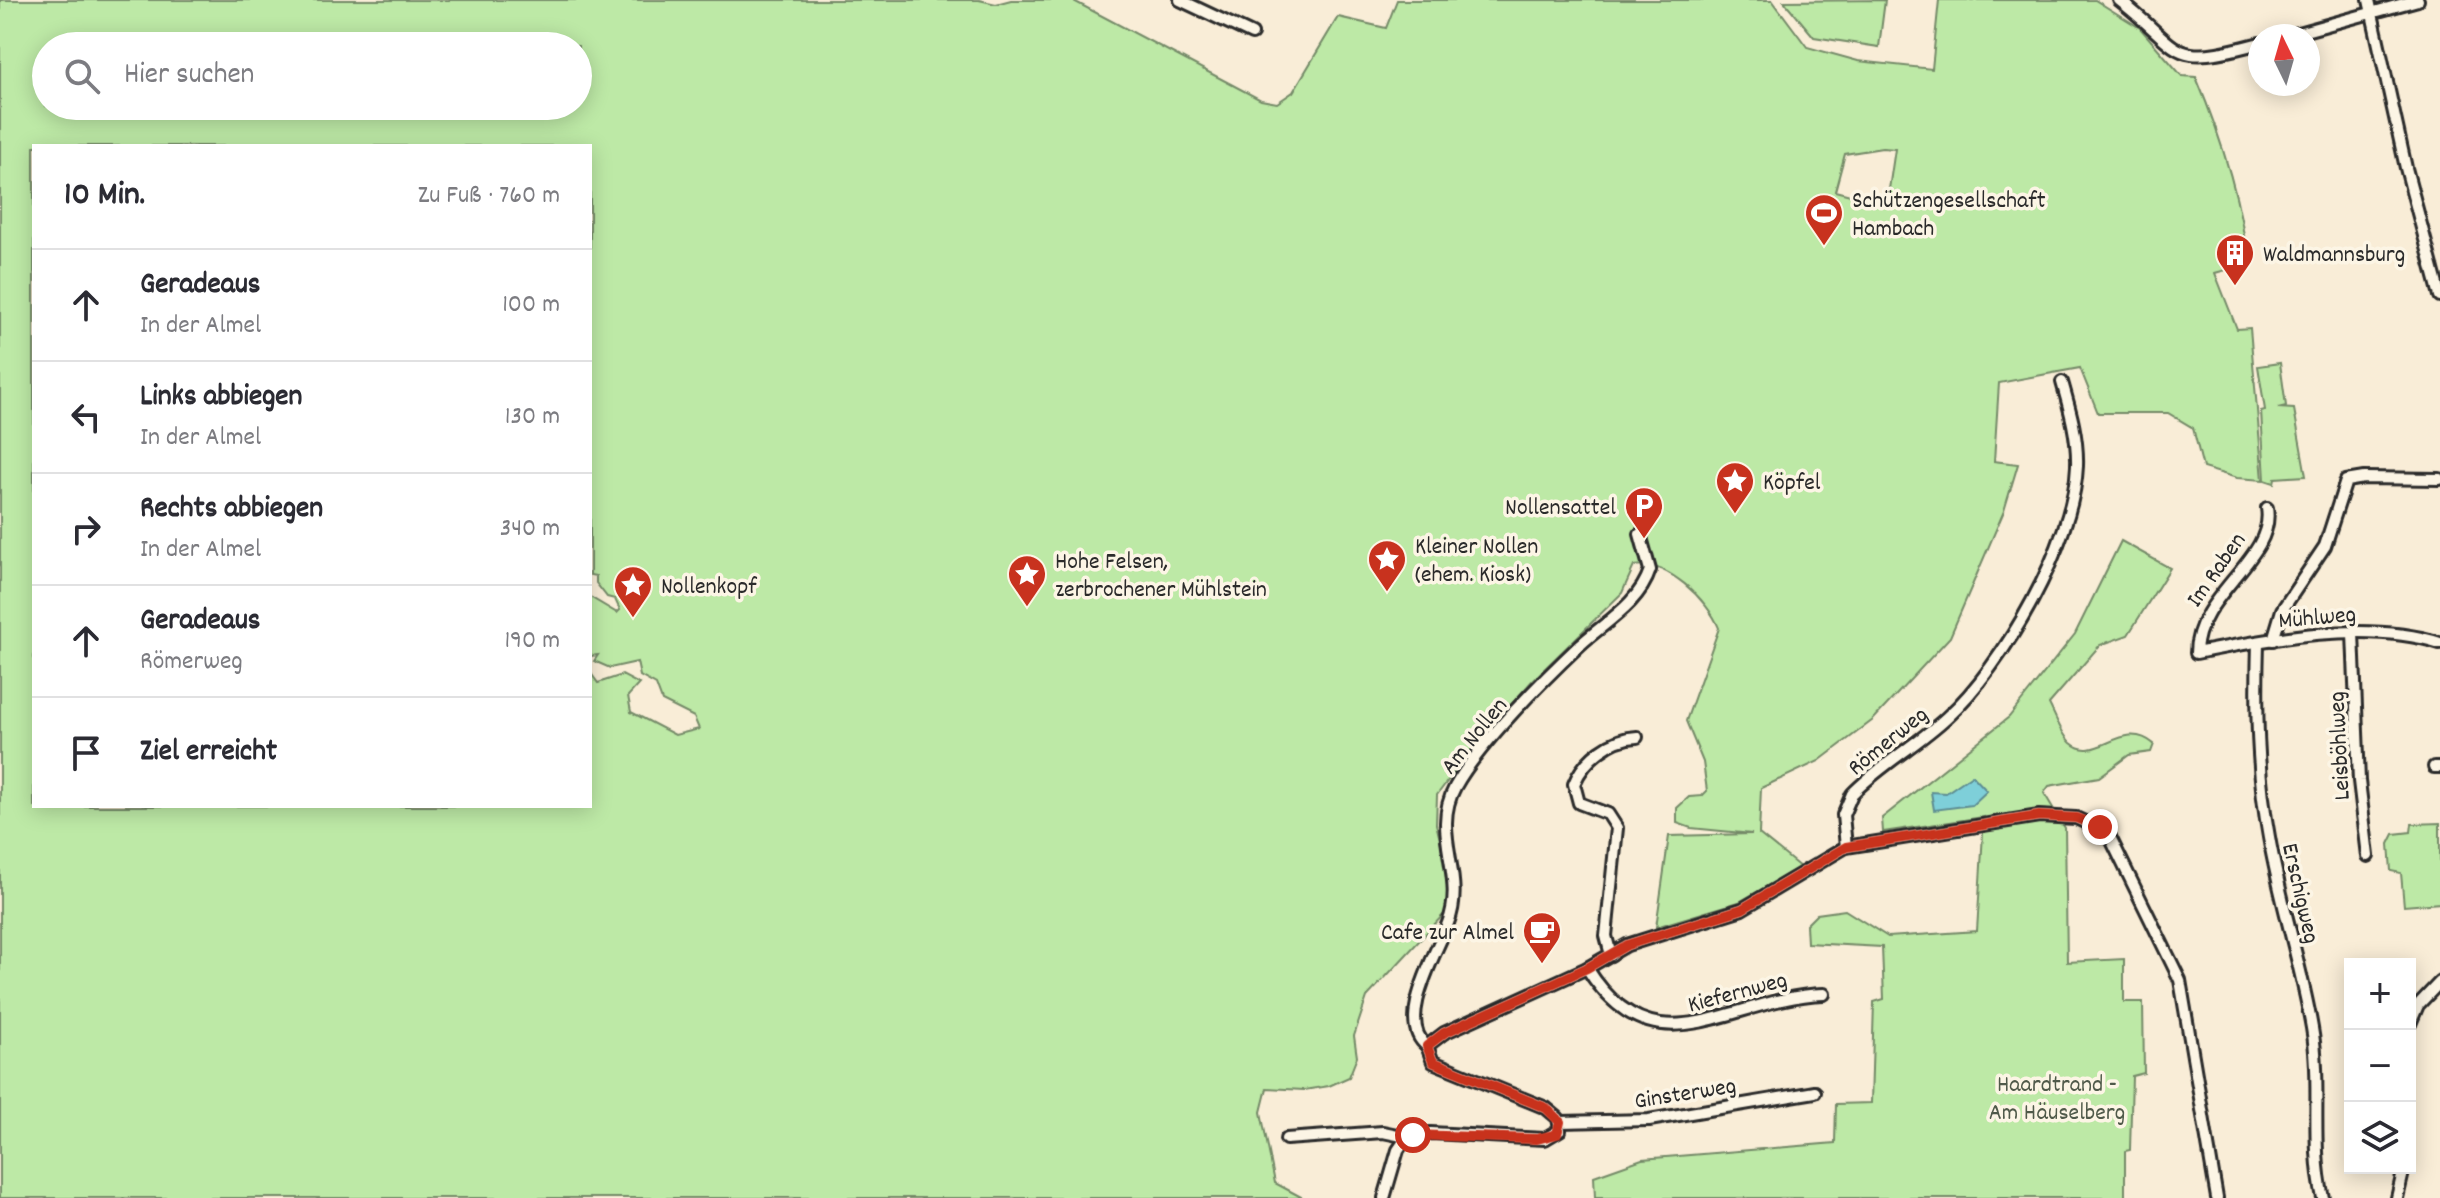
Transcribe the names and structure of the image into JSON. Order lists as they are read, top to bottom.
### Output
{
  "streets": {
    "street": [
      "Im Raben",
      "Mühlweg",
      "Am Nollen",
      "Römerweg",
      "Leisböhlweg",
      "Erschigweg",
      "Kiefernweg",
      "Ginsterweg"
    ]
  },
  "crossings": [
    ["Im Raben", "Mühlweg"],
    ["Mühlweg", "Leisböhlweg"],
    ["Mühlweg", "Erschigweg"]
  ],
  "parks": ["Haardtrand - Am Häuselberg"],
  "places": {
    "sports": ["Schützengesellschaft Hambach"],
    "building": ["Waldmannsburg"],
    "place": [
      "Köpfel",
      "Kleiner Nollen (ehem. Kiosk)",
      "Hohe Felsen, zerbrochener Mühlstein",
      "Nollenkopf"
    ],
    "parking": ["Nollensattel"],
    "cafe": ["Cafe zur Almel"]
  },
  "north": "top",
  "page": {
    "search": "Hier suchen",
    "heading": ["10 Min.", "Zu Fuß · 760 m"],
    "list": [
      ["Geradeaus", "In der Almel", "100 m"],
      ["Links abbiegen", "In der Almel", "130 m"],
      ["Rechts abbiegen", "In der Almel", "340 m"],
      ["Geradeaus", "Römerweg", "190 m"],
      "Ziel erreicht"
    ],
    "map_buttons": ["+", "−"]
  }
}
